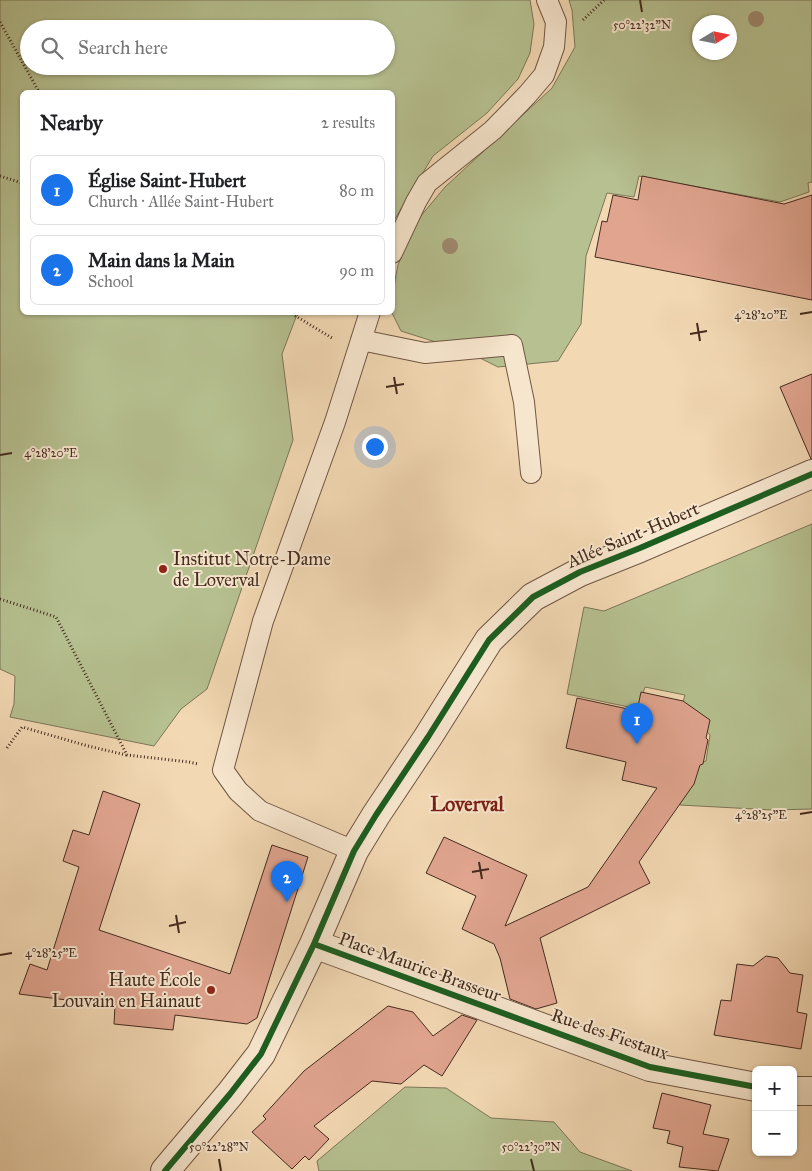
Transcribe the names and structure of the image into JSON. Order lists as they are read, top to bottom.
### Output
{
  "streets": {
    "street": ["Allée Saint-Hubert", "Place Maurice Brasseur", "Rue des Fiestaux"]
  },
  "crossings": [
    ["Allée Saint-Hubert", "Place Maurice Brasseur"],
    ["Place Maurice Brasseur", "Rue des Fiestaux"]
  ],
  "districts": ["Loverval"],
  "places": ["Institut Notre-Dame de Loverval", "Haute École Louvain en Hainaut"],
  "north": "right",
  "page": {
    "search": "Search here",
    "heading": ["Nearby", "2 results"],
    "list": [
      {
        "mark": "1",
        "name": "Église Saint-Hubert",
        "note": "Church · Allée Saint-Hubert",
        "value": "80 m"
      },
      {
        "mark": "2",
        "name": "Main dans la Main",
        "note": "School",
        "value": "90 m"
      }
    ],
    "pins": ["1", "2"],
    "map_buttons": ["+", "−"]
  },
  "coordinates": [
    "50°22'32\"N",
    "4°28'20\"E",
    "4°28'25\"E",
    "50°22'28\"N",
    "50°22'30\"N"
  ]
}
